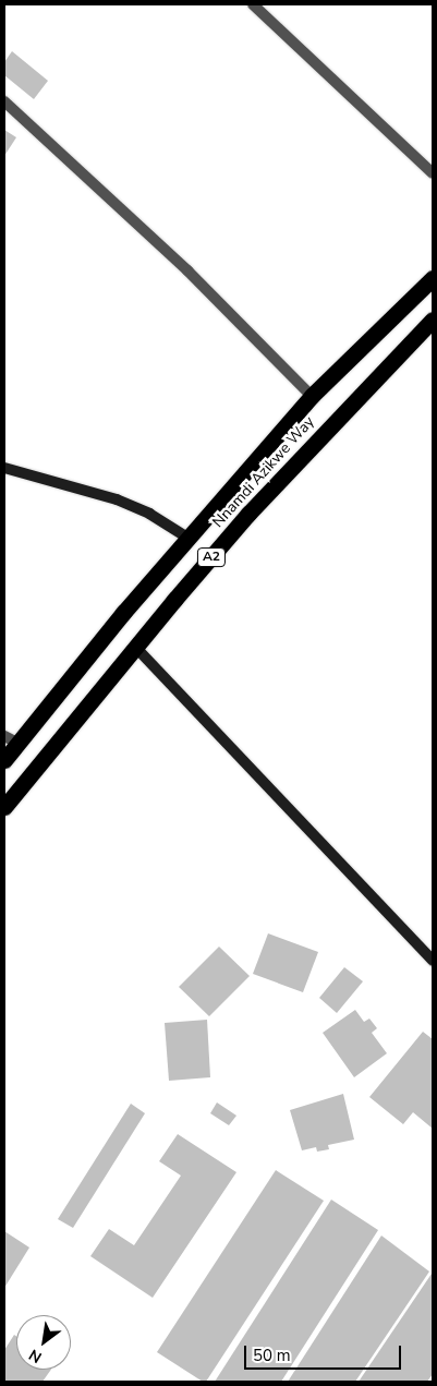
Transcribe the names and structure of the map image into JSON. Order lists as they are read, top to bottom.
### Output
{
  "streets": {
    "highway": ["Nnamdi Azikwe Way", "A2"]
  },
  "scale_bar": "50 m",
  "north": "bottom left"
}
